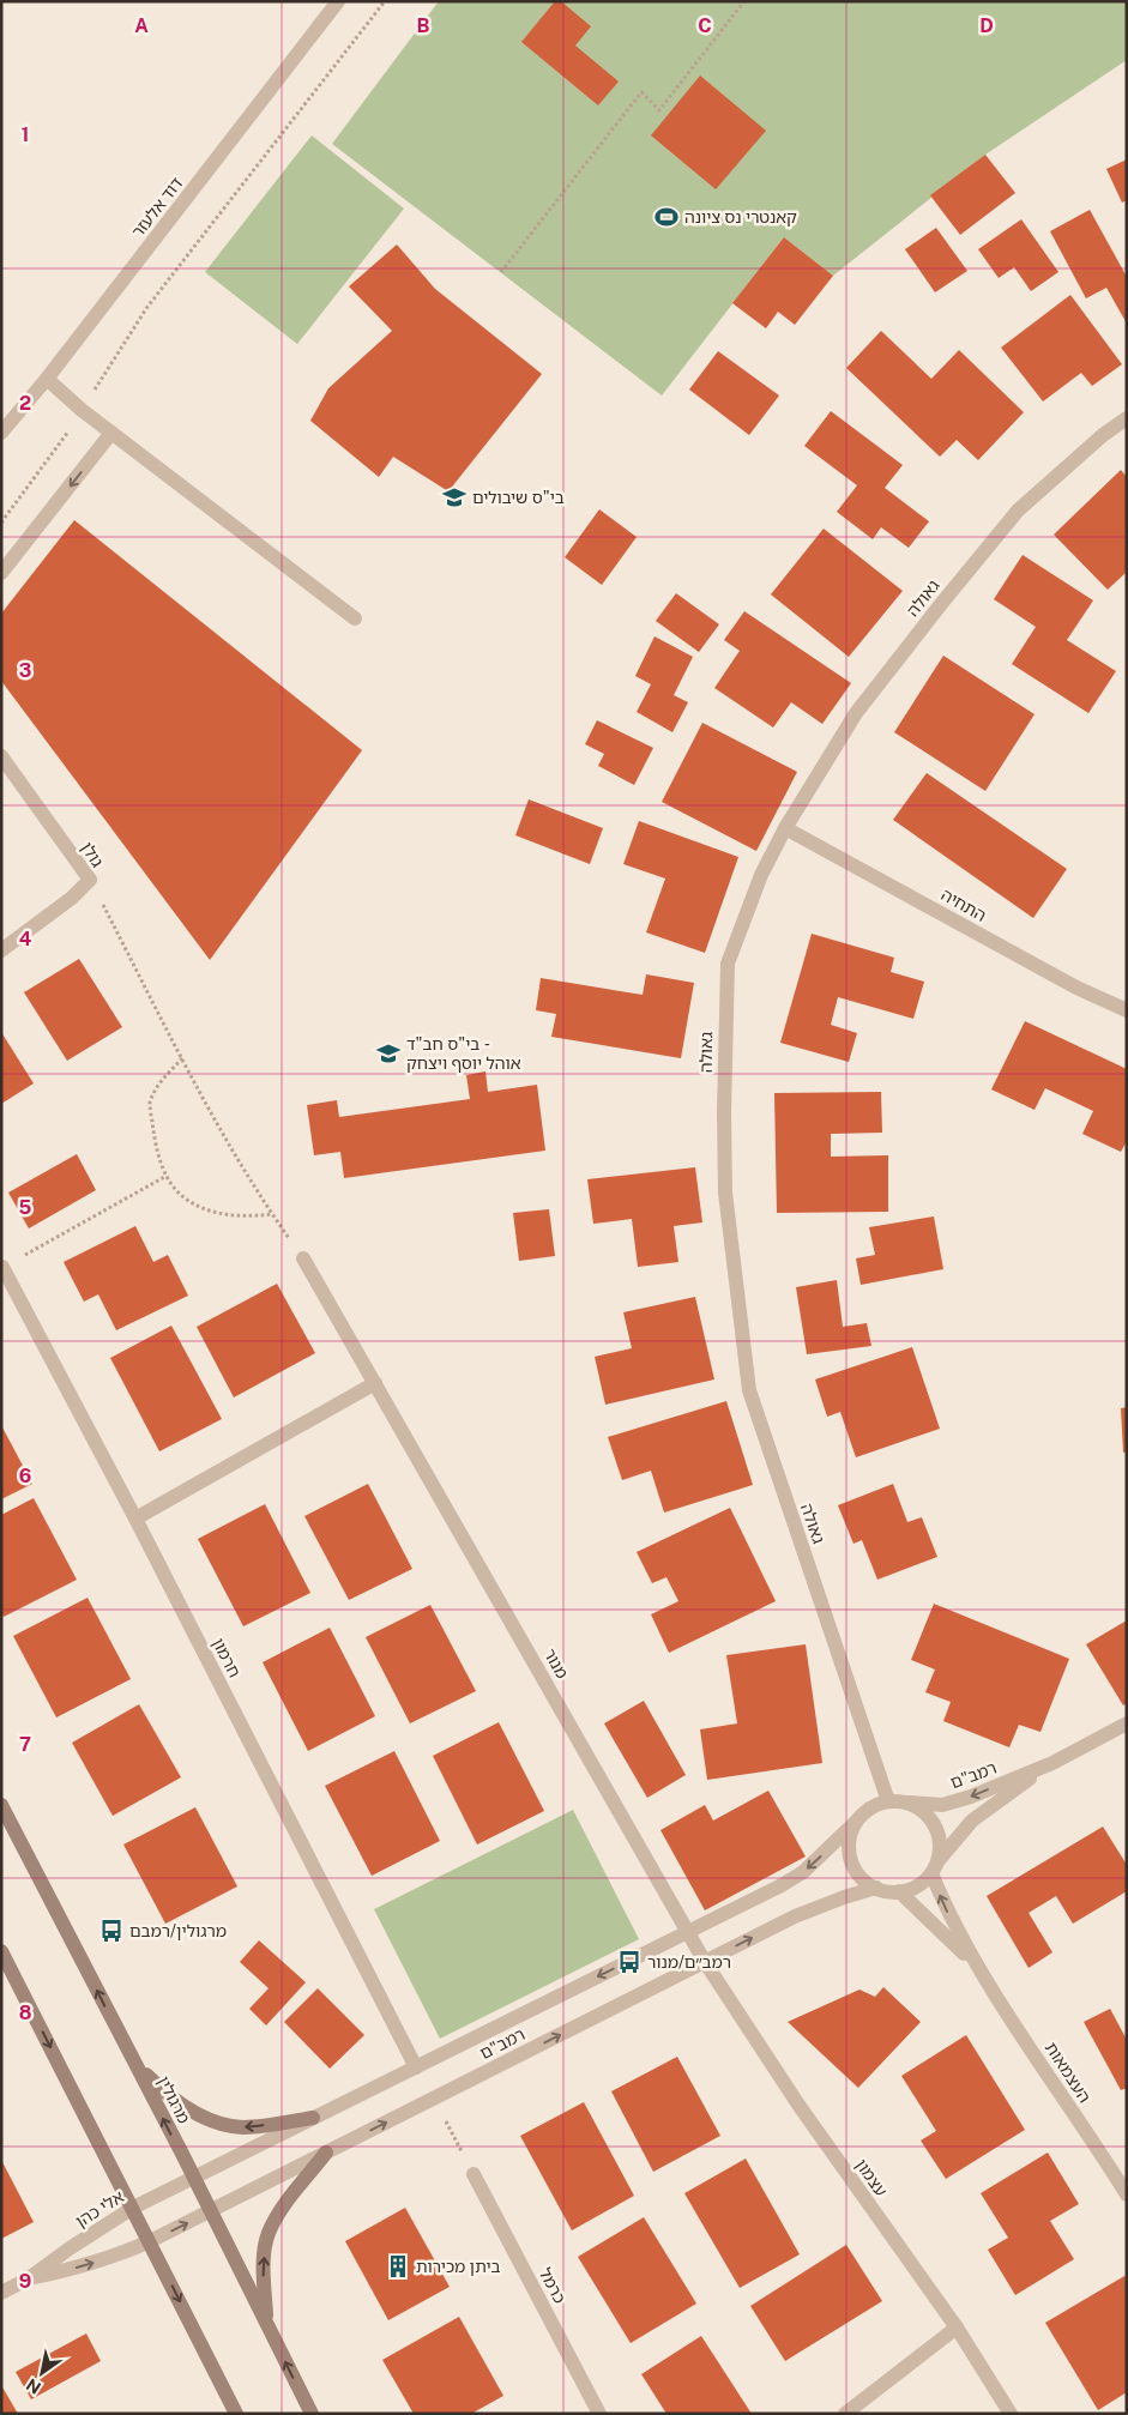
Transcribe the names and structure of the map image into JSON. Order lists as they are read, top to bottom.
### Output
{
  "streets": {
    "main road": ["מרגולין"],
    "street": [
      "דוד אלעזר",
      "גאולה",
      "גולן",
      "התחיה",
      "חרמון",
      "מנור",
      "רמב\"ם",
      "העצמאות",
      "עצמון",
      "אלי כהן",
      "כרמל"
    ]
  },
  "crossings": [
    ["גאולה", "התחיה"],
    ["גאולה", "רמב\"ם"],
    ["גאולה", "העצמאות"],
    ["חרמון", "רמב\"ם"],
    ["מנור", "רמב\"ם"],
    ["מנור", "עצמון"],
    ["רמב\"ם", "העצמאות"],
    ["רמב\"ם", "מרגולין"],
    ["רמב\"ם", "עצמון"],
    ["רמב\"ם", "אלי כהן"],
    ["מרגולין", "אלי כהן"]
  ],
  "places": {
    "sports": ["קאנטרי נס ציונה"],
    "school or university": ["בי\"ס שיבולים", "בי\"ס חב\"ד - אוהל יוסף ויצחק"],
    "bus stop": ["מרגולין/רמבם", "רמב״ם/מנור"],
    "building": ["ביתן מכירות"]
  },
  "north": "bottom left",
  "grid": {
    "columns": [
      "A",
      "B",
      "C",
      "D"
    ],
    "rows": [
      "1",
      "2",
      "3",
      "4",
      "5",
      "6",
      "7",
      "8",
      "9"
    ]
  }
}
